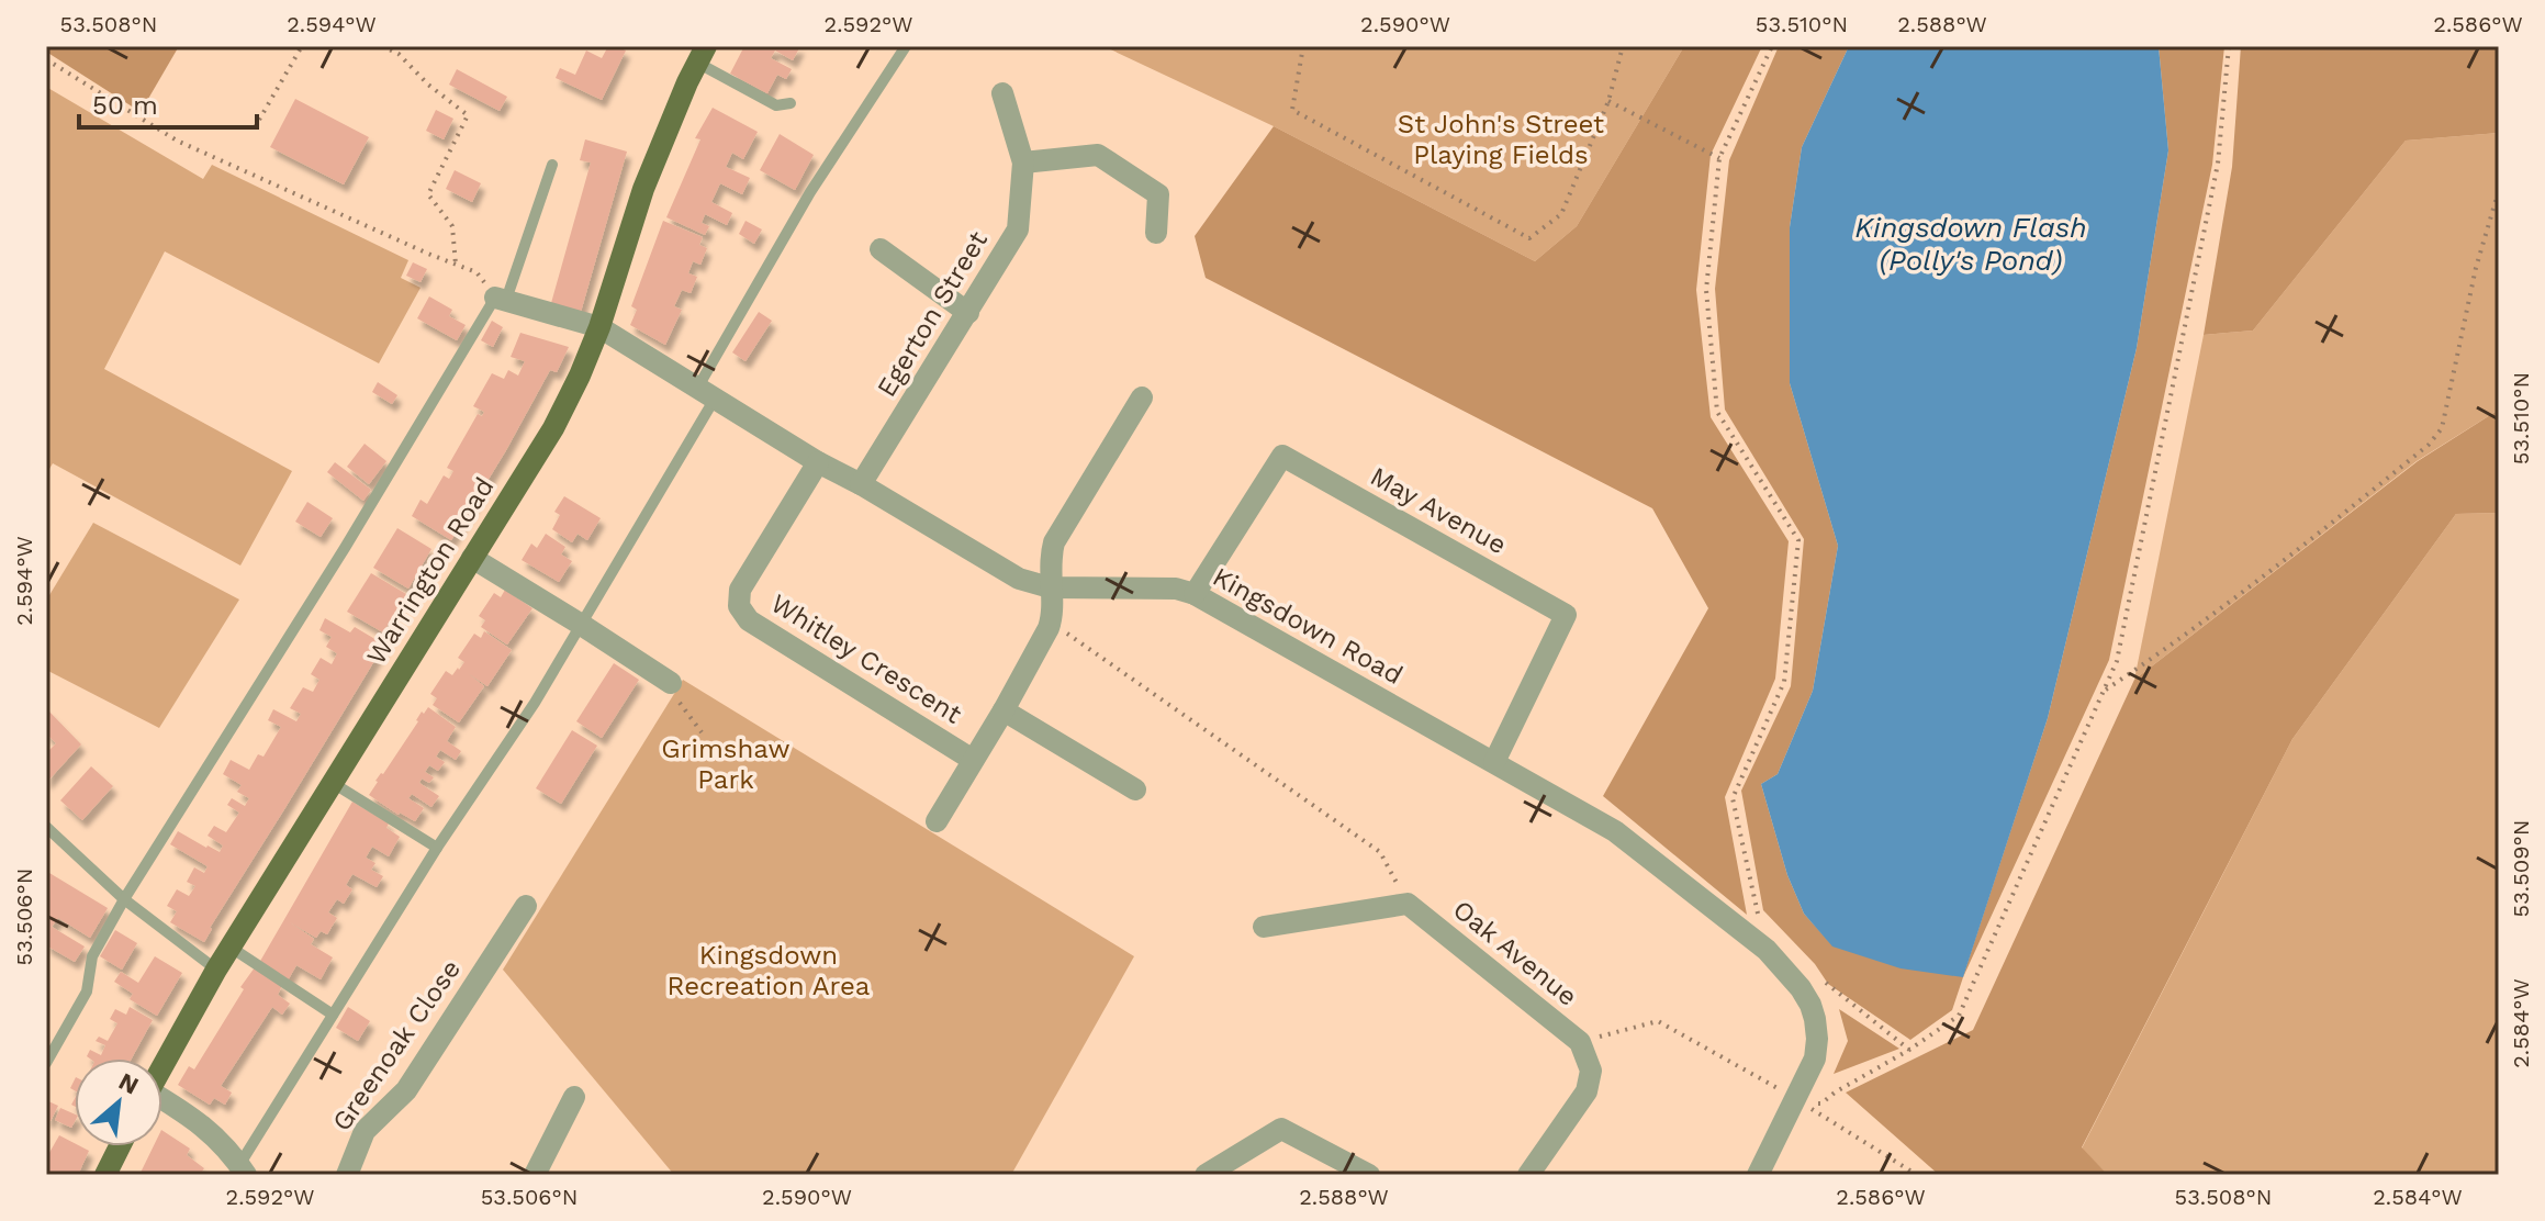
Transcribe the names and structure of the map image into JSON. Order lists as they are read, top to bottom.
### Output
{
  "streets": {
    "main road": ["Warrington Road"],
    "street": [
      "Egerton Street",
      "May Avenue",
      "Kingsdown Road",
      "Whitley Crescent",
      "Oak Avenue",
      "Greenoak Close"
    ]
  },
  "crossings": [
    ["Egerton Street", "Kingsdown Road"],
    ["May Avenue", "Kingsdown Road"],
    ["Warrington Road", "Kingsdown Road"],
    ["Kingsdown Road", "Whitley Crescent"]
  ],
  "water": ["Kingsdown Flash (Polly's Pond)"],
  "parks": ["St John's Street Playing Fields", "Grimshaw Park", "Kingsdown Recreation Area"],
  "scale_bar": "50 m",
  "north": "top right",
  "coordinates": [
    "53.508°N",
    "2.594°W",
    "2.592°W",
    "2.590°W",
    "53.510°N",
    "2.588°W",
    "2.586°W",
    "53.509°N",
    "53.506°N",
    "2.584°W"
  ]
}
